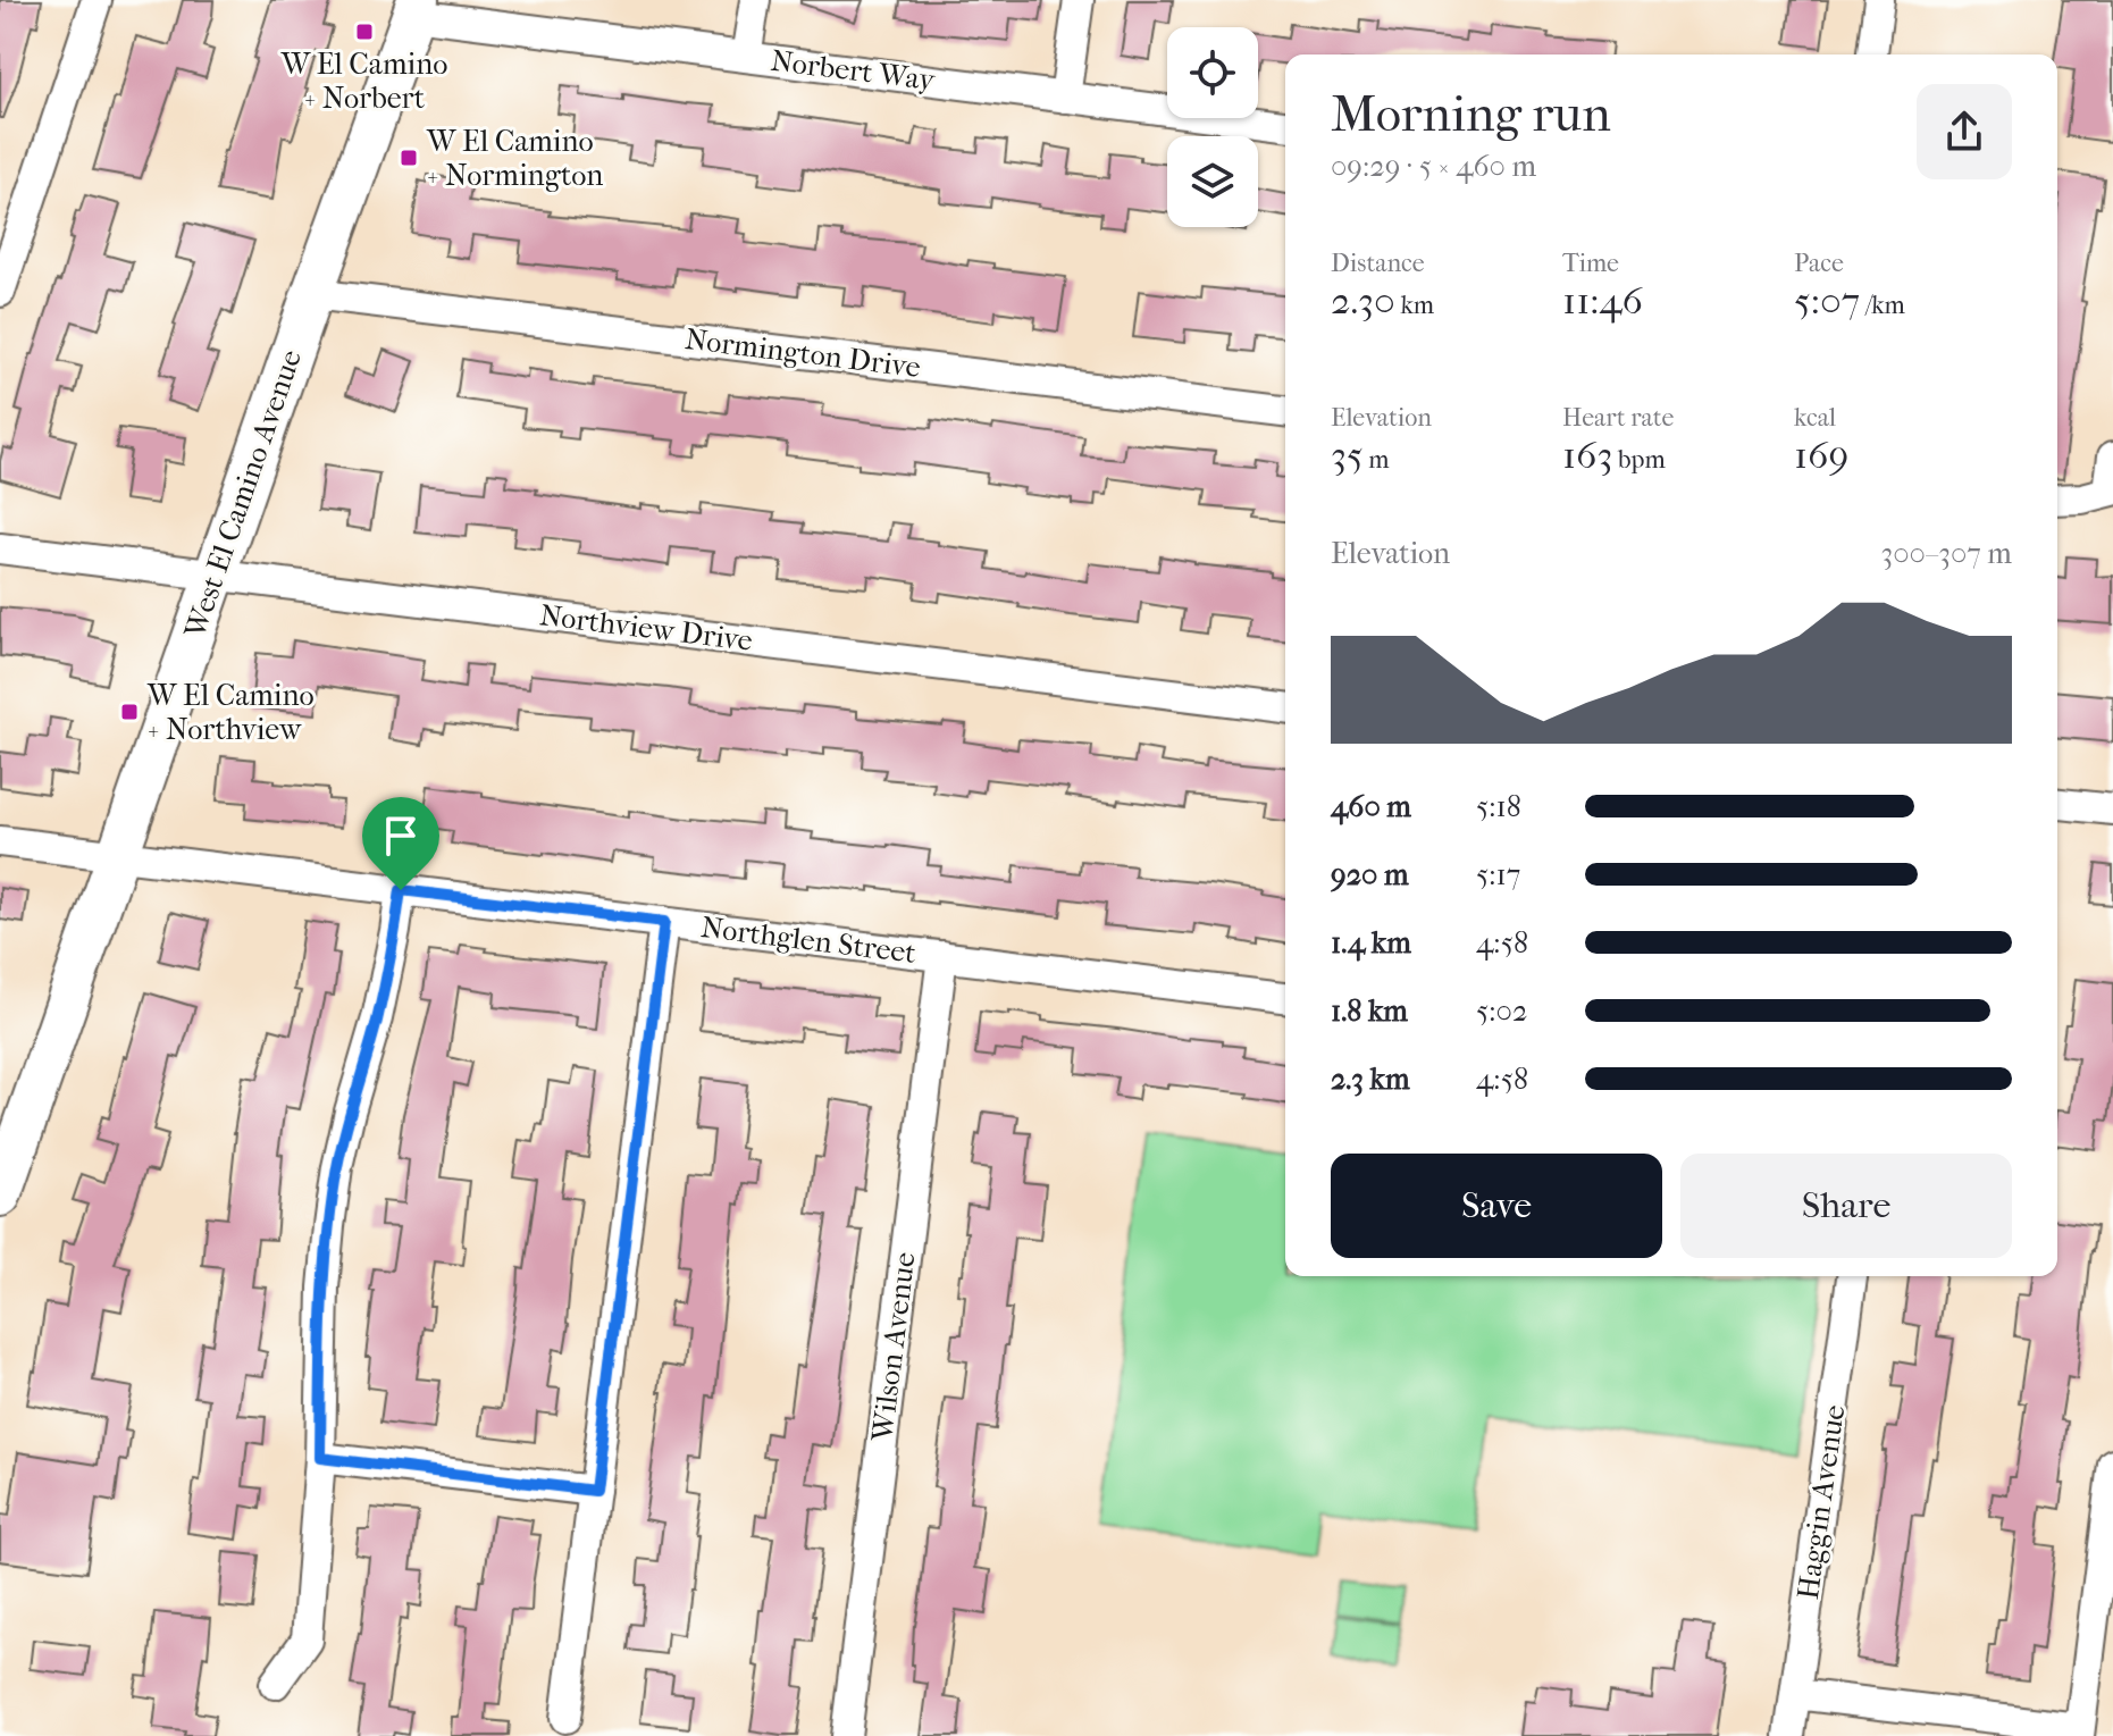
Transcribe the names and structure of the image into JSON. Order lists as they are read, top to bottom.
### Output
{
  "streets": {
    "main road": ["West El Camino Avenue"],
    "street": [
      "Norbert Way",
      "Normington Drive",
      "Northview Drive",
      "Northglen Street",
      "Wilson Avenue",
      "Haggin Avenue"
    ]
  },
  "crossings": [
    ["Norbert Way", "West El Camino Avenue"],
    ["Normington Drive", "West El Camino Avenue"],
    ["West El Camino Avenue", "Northview Drive"],
    ["West El Camino Avenue", "Northglen Street"],
    ["Northglen Street", "Wilson Avenue"]
  ],
  "places": {
    "transit": ["W El Camino + Norbert", "W El Camino + Normington", "W El Camino + Northview"]
  },
  "page": {
    "heading": ["Morning run", "09:29 · 5 × 460 m"],
    "stats": [
      ["Distance", "2.30 km"],
      ["Time", "11:46"],
      ["Pace", "5:07 /km"],
      ["Elevation", "35 m"],
      ["Heart rate", "163 bpm"],
      ["kcal", "169"]
    ],
    "chart": ["Elevation", "300–307 m"],
    "list": [
      {
        "name": "460 m",
        "note": "5:18"
      },
      {
        "name": "920 m",
        "note": "5:17"
      },
      {
        "name": "1.4 km",
        "note": "4:58"
      },
      {
        "name": "1.8 km",
        "note": "5:02"
      },
      {
        "name": "2.3 km",
        "note": "4:58"
      }
    ],
    "buttons": ["Save", "Share"]
  }
}
